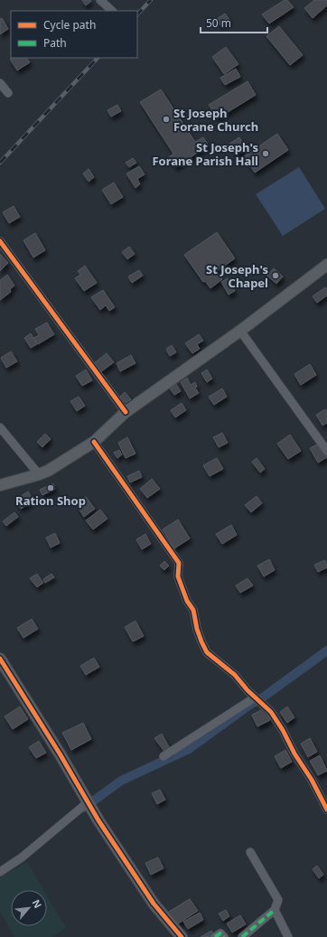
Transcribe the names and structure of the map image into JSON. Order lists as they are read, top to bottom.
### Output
{
  "places": [
    "St Joseph Forane Church",
    "St Joseph's Forane Parish Hall",
    "St Joseph's Chapel",
    "Ration Shop"
  ],
  "legend": ["Cycle path", "Path"],
  "scale_bar": "50 m",
  "north": "top right"
}
